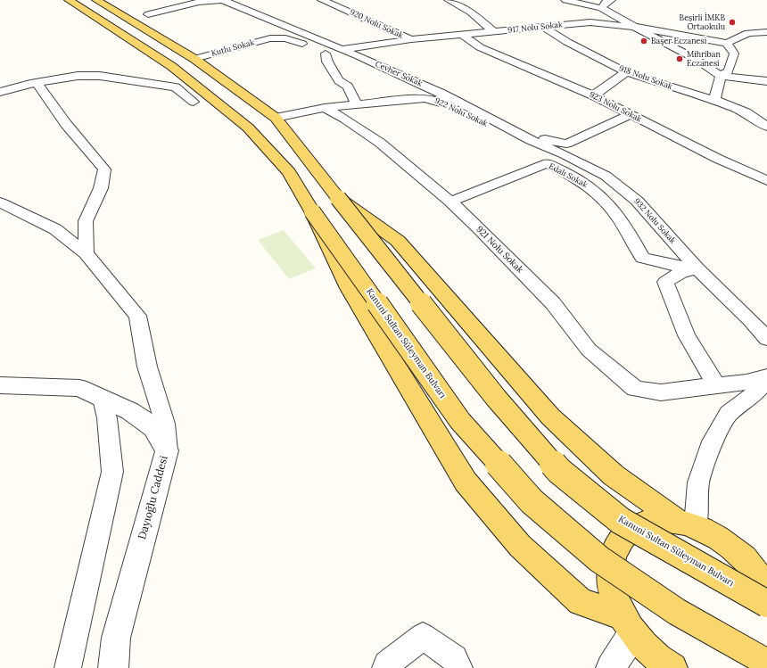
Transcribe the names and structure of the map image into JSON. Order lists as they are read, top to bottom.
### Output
{
  "streets": {
    "main road": ["Kanuni Sultan Süleyman Bulvarı"],
    "street": [
      "920 Nolu Sokak",
      "917 Nolu Sokak",
      "Kutlu Sokak",
      "Cevher Sokak",
      "918 Nolu Sokak",
      "923 Nolu Sokak",
      "922 Nolu Sokak",
      "Edalı Sokak",
      "932 Nolu Sokak",
      "921 Nolu Sokak",
      "Dayıoğlu Caddesi"
    ]
  },
  "crossings": [
    ["920 Nolu Sokak", "917 Nolu Sokak"],
    ["917 Nolu Sokak", "Cevher Sokak"],
    ["917 Nolu Sokak", "918 Nolu Sokak"],
    ["917 Nolu Sokak", "923 Nolu Sokak"],
    ["Kutlu Sokak", "Kanuni Sultan Süleyman Bulvarı"],
    ["Cevher Sokak", "922 Nolu Sokak"],
    ["Cevher Sokak", "932 Nolu Sokak"],
    ["922 Nolu Sokak", "932 Nolu Sokak"],
    ["922 Nolu Sokak", "921 Nolu Sokak"],
    ["Edalı Sokak", "932 Nolu Sokak"],
    ["Edalı Sokak", "921 Nolu Sokak"]
  ],
  "places": ["Beşirli İMKB Ortaokulu", "Başer Eczanesi", "Mihriban Eczanesi"]
}
